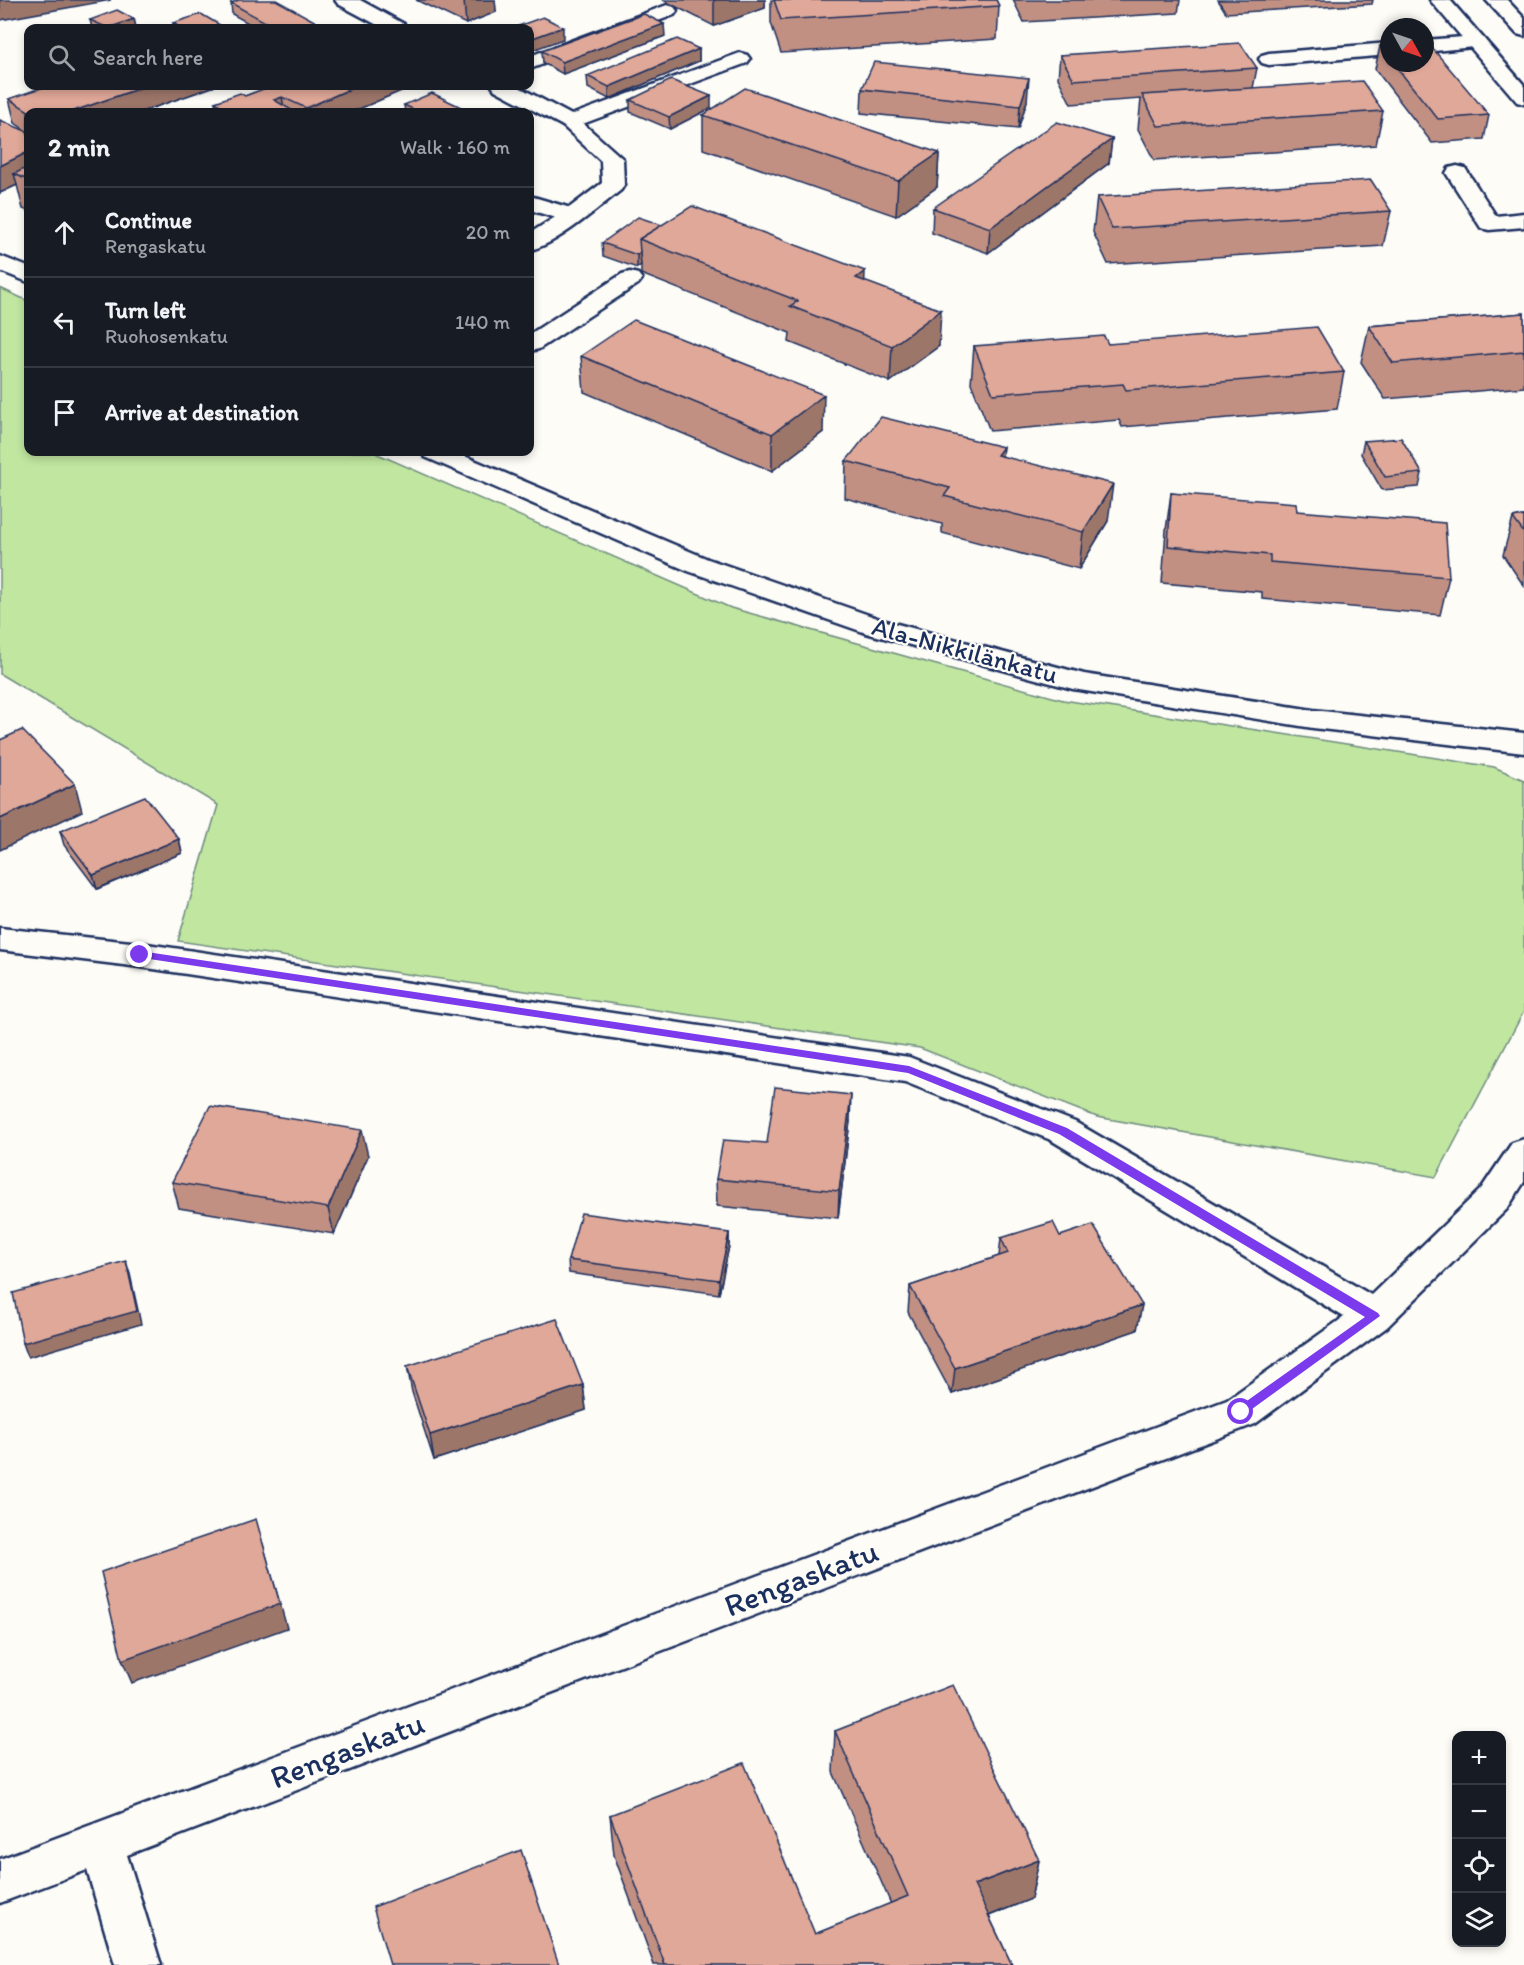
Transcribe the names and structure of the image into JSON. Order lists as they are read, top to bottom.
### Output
{
  "streets": {
    "street": ["Ala-Nikkilänkatu", "Rengaskatu"]
  },
  "north": "bottom right",
  "page": {
    "search": "Search here",
    "heading": ["2 min", "Walk · 160 m"],
    "list": [
      ["Continue", "Rengaskatu", "20 m"],
      ["Turn left", "Ruohosenkatu", "140 m"],
      "Arrive at destination"
    ],
    "map_buttons": ["+", "−"]
  }
}
